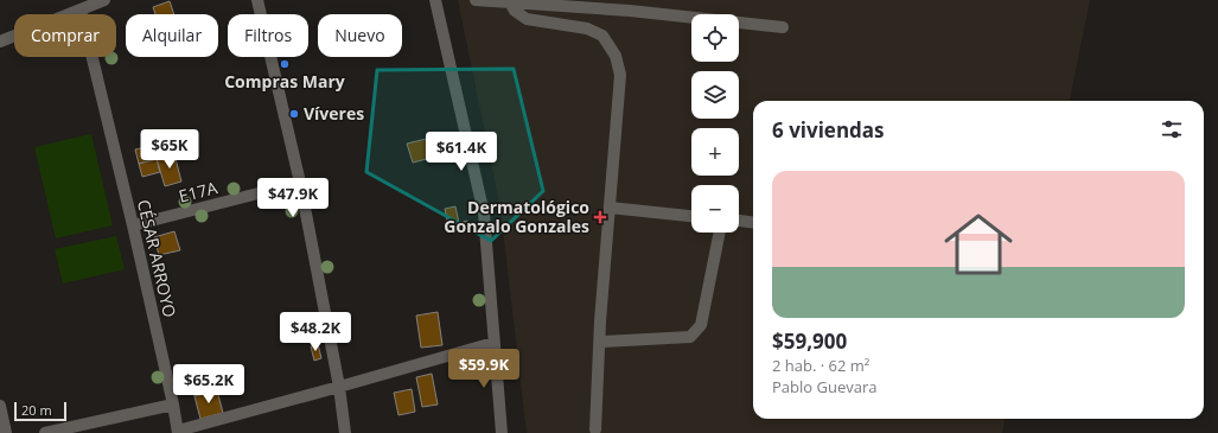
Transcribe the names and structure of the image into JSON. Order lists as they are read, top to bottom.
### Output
{
  "streets": {
    "street": ["E17A", "CÉSAR ARROYO"]
  },
  "crossings": [
    ["E17A", "CÉSAR ARROYO"]
  ],
  "places": {
    "other": ["Compras Mary", "Víveres"],
    "health": ["Dermatológico Gonzalo Gonzales"]
  },
  "scale_bar": "20 m",
  "page": {
    "map_buttons": ["+", "−"],
    "chip": [
      "Comprar",
      "Alquilar",
      "Filtros",
      "Nuevo"
    ],
    "heading": "6 viviendas",
    "price": [
      "$65K",
      "$61.4K",
      "$47.9K",
      "$48.2K",
      "$59.9K",
      "$65.2K"
    ],
    "list": [
      {
        "name": "$59,900",
        "note": "2 hab. · 62 m² · Pablo Guevara"
      }
    ],
    "scale": "20 m"
  }
}
